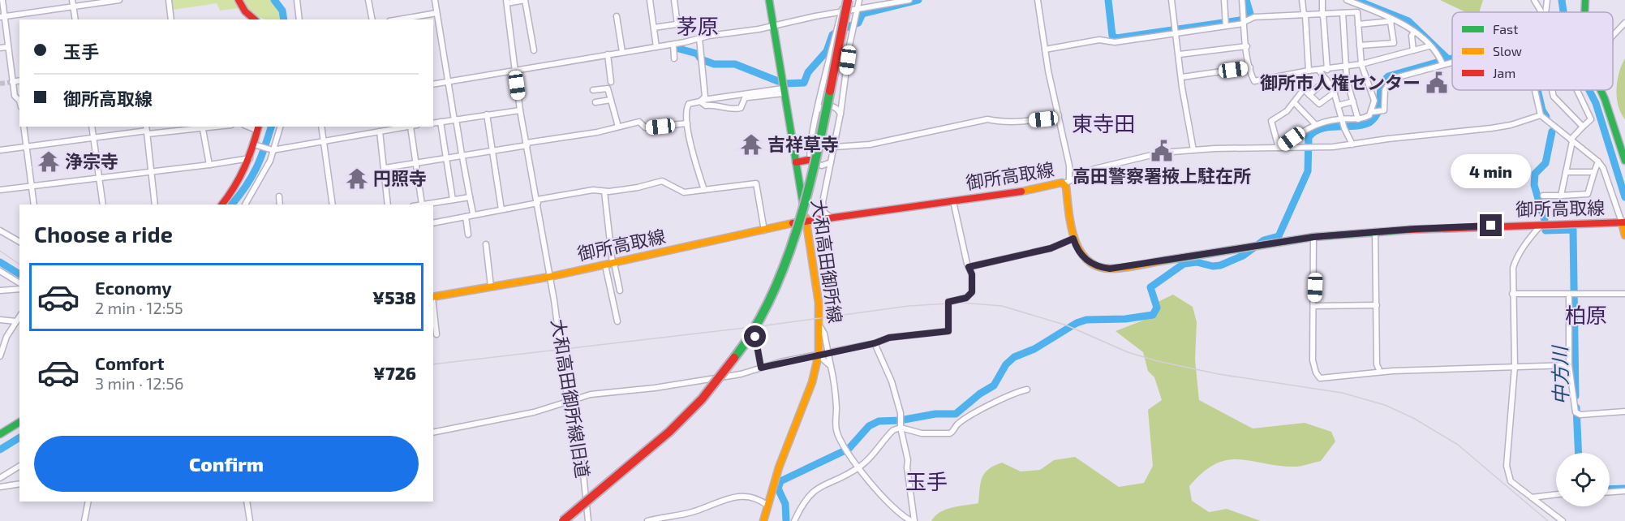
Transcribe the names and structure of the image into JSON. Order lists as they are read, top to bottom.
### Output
{
  "streets": {
    "main road": ["御所高取線", "大和高田御所線"],
    "street": ["大和高田御所線旧道"]
  },
  "crossings": [
    ["御所高取線", "大和高田御所線"],
    ["御所高取線", "大和高田御所線旧道"]
  ],
  "districts": [
    "茅原",
    "東寺田",
    "柏原",
    "玉手"
  ],
  "water": ["中方川"],
  "places": {
    "public building": ["御所市人権センター", "高田警察署掖上駐在所"],
    "temple": ["吉祥草寺", "浄宗寺", "円照寺"]
  },
  "legend": ["Fast", "Slow", "Jam"],
  "page": {
    "banner": ["玉手", "御所高取線"],
    "bubble": "4 min",
    "heading": "Choose a ride",
    "list": [
      {
        "name": "Economy",
        "note": "2 min · 12:55",
        "value": "¥538"
      },
      {
        "name": "Comfort",
        "note": "3 min · 12:56",
        "value": "¥726"
      }
    ],
    "buttons": "Confirm"
  }
}
